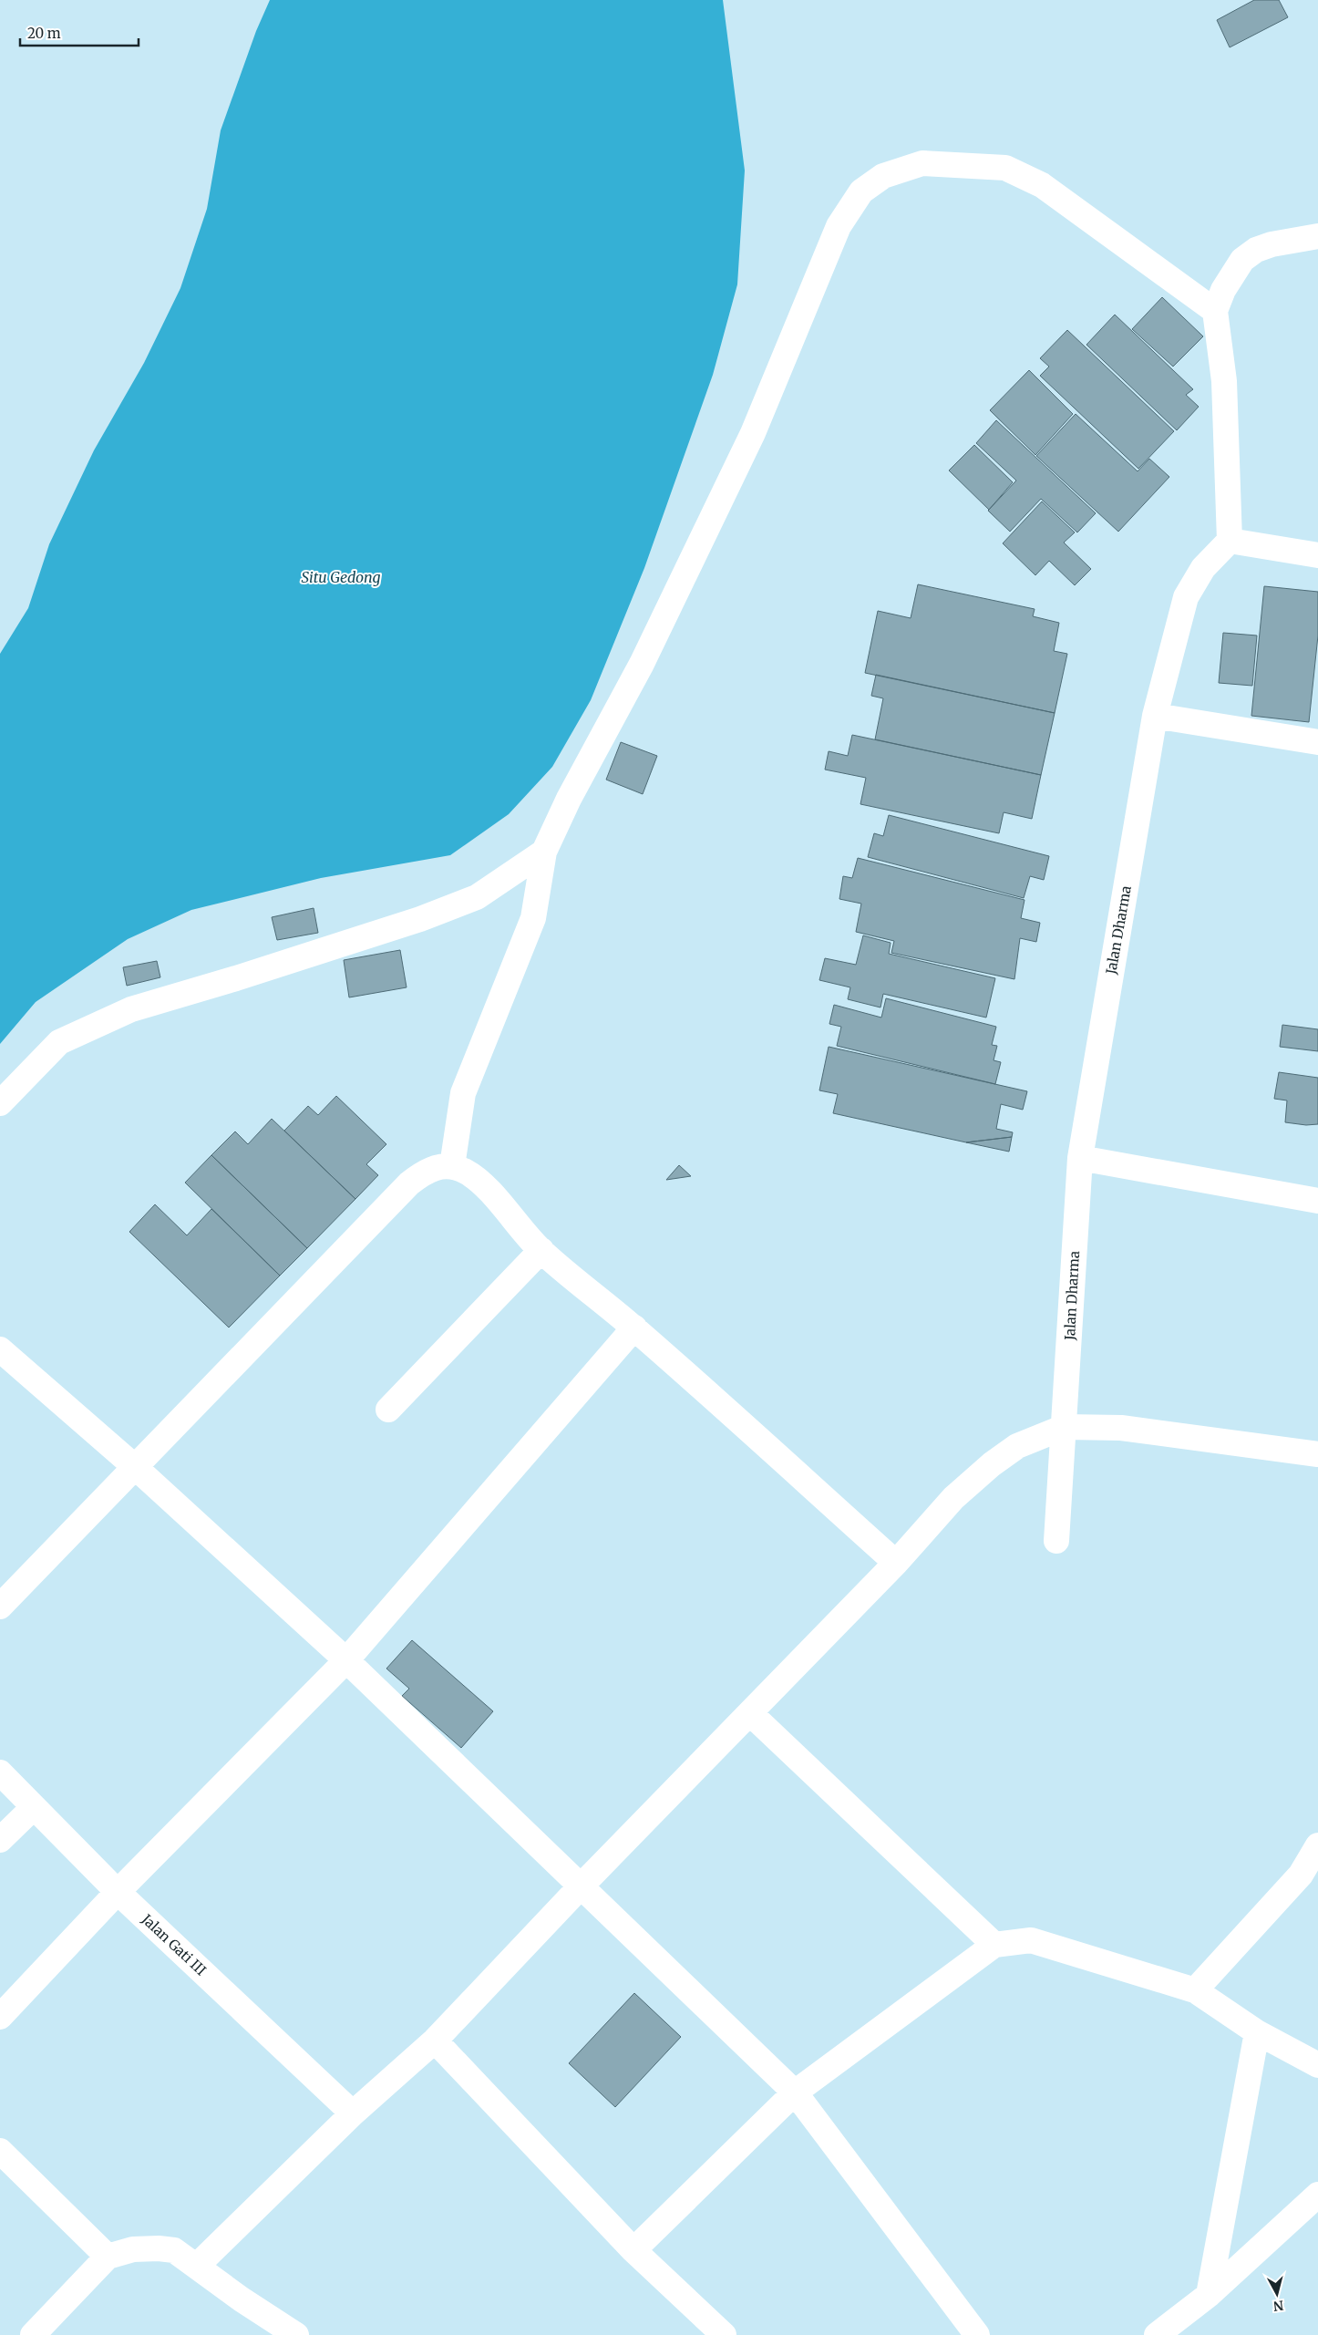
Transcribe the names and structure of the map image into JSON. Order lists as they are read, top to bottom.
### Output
{
  "streets": {
    "street": ["Jalan Dharma", "Jalan Gati III"]
  },
  "water": ["Situ Gedong"],
  "scale_bar": "20 m",
  "north": "bottom"
}
